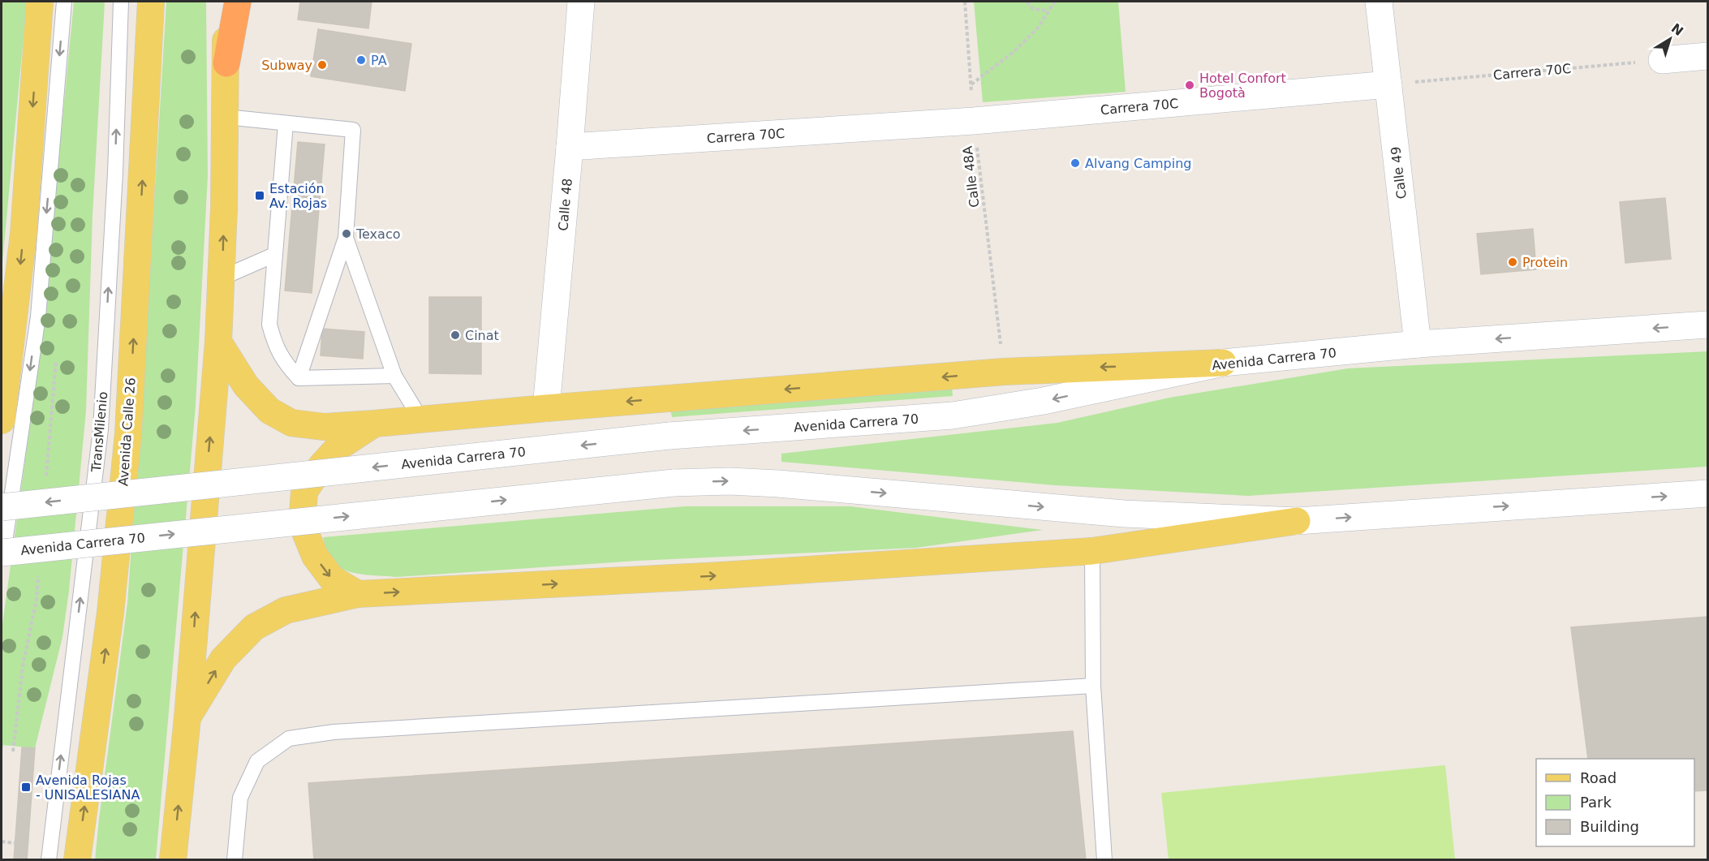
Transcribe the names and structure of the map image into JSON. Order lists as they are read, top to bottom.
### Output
{
  "streets": {
    "main road": [
      "Carrera 70C",
      "Calle 49",
      "Calle 48",
      "Avenida Carrera 70",
      "Avenida Calle 26"
    ],
    "lane": ["TransMilenio"],
    "path": ["Calle 48A"]
  },
  "crossings": [
    ["Carrera 70C", "Calle 49"],
    ["Carrera 70C", "Calle 48A"],
    ["Carrera 70C", "Calle 48"],
    ["Calle 49", "Avenida Carrera 70"]
  ],
  "places": {
    "other": [
      "PA",
      "Subway",
      "Hotel Confort Bogotà",
      "Alvang Camping",
      "Texaco",
      "Protein",
      "Cinat"
    ],
    "transit": ["Estación Av. Rojas", "Avenida Rojas - UNISALESIANA"]
  },
  "legend": ["Road", "Park", "Building"],
  "north": "top right"
}
